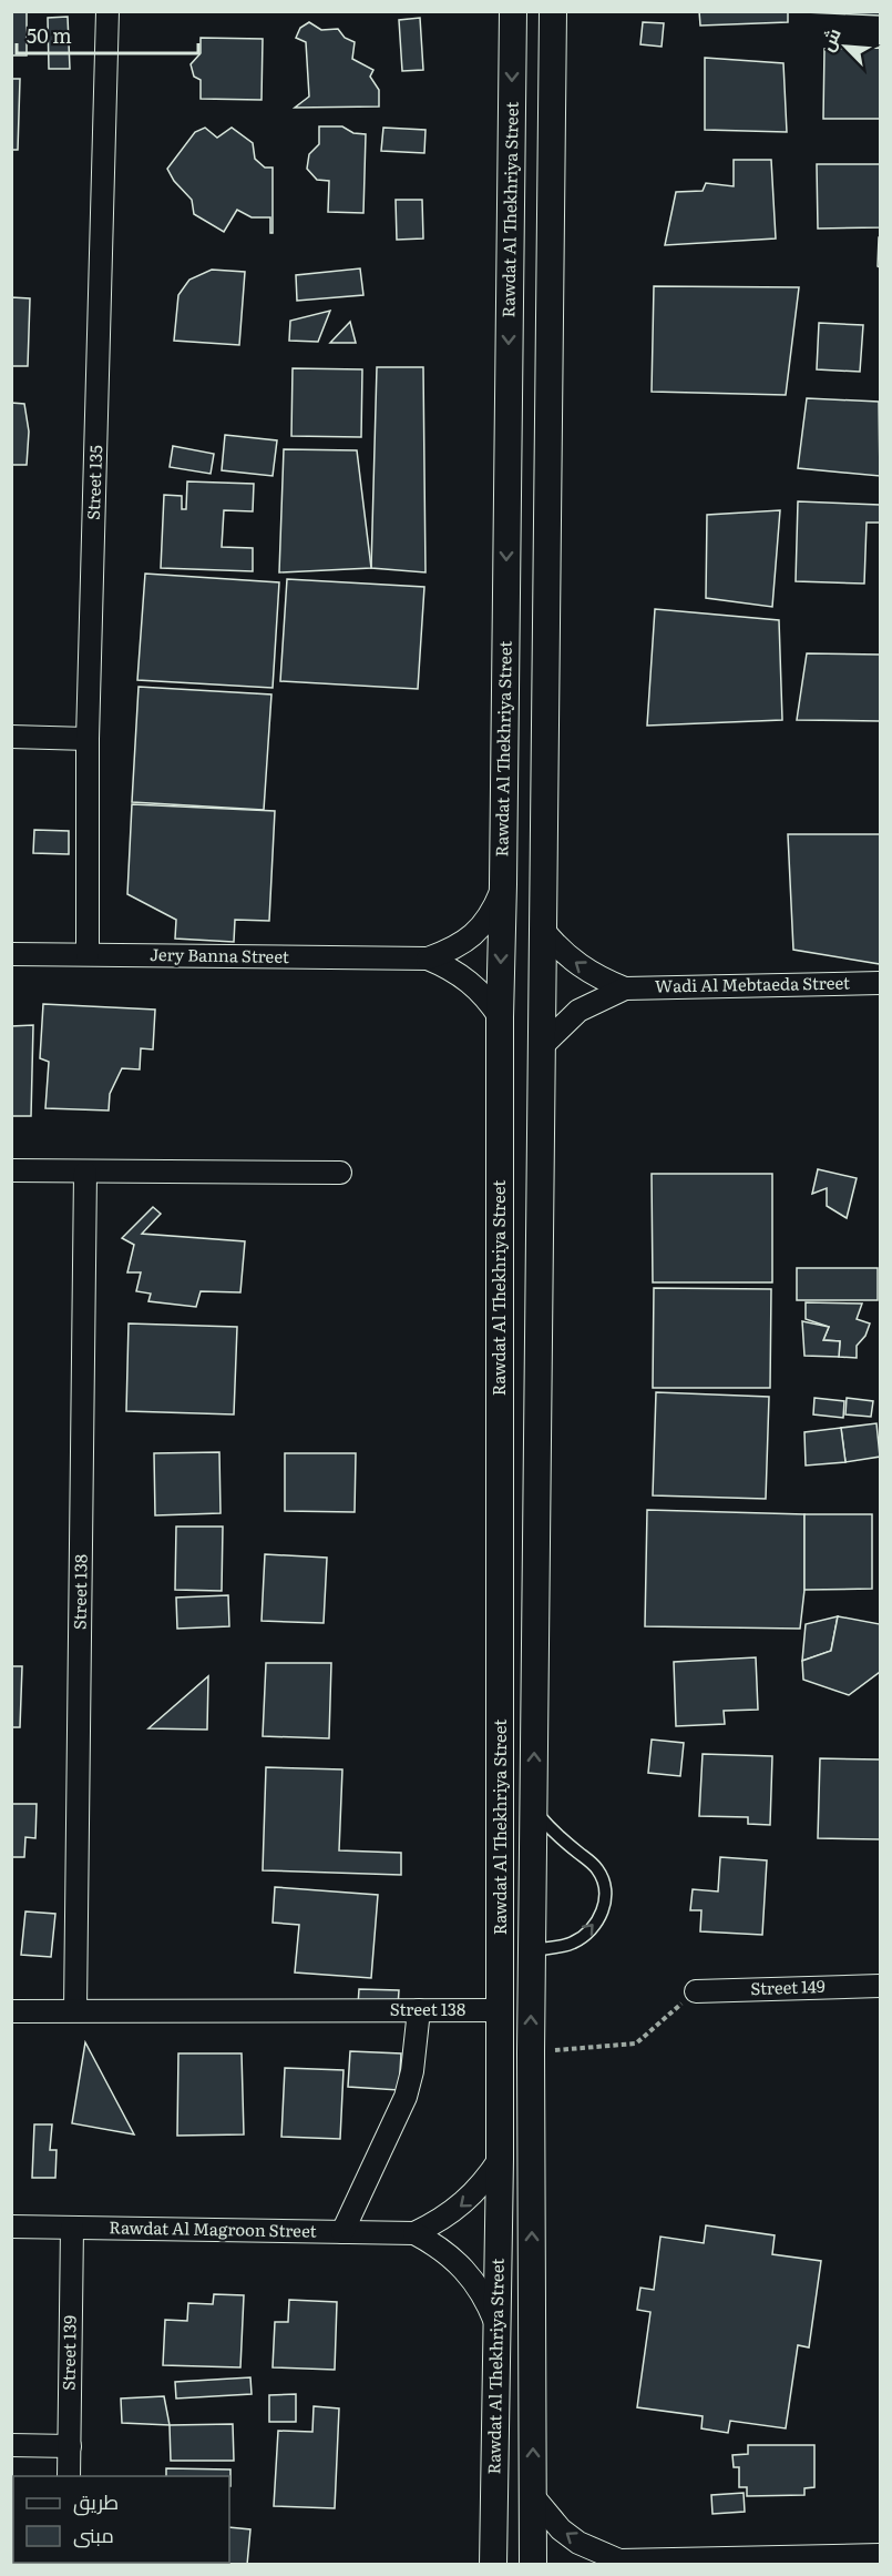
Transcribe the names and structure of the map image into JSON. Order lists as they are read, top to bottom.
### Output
{
  "streets": {
    "street": [
      "Rawdat Al Thekhriya Street",
      "Street 135",
      "Jery Banna Street",
      "Wadi Al Mebtaeda Street",
      "Street 138",
      "Street 149",
      "Rawdat Al Magroon Street",
      "Street 139"
    ]
  },
  "crossings": [
    ["Rawdat Al Thekhriya Street", "Jery Banna Street"],
    ["Rawdat Al Thekhriya Street", "Wadi Al Mebtaeda Street"],
    ["Rawdat Al Thekhriya Street", "Street 138"],
    ["Rawdat Al Thekhriya Street", "Rawdat Al Magroon Street"],
    ["Street 135", "Jery Banna Street"],
    ["Rawdat Al Magroon Street", "Street 139"]
  ],
  "legend": ["طريق", "مبنى"],
  "scale_bar": "50 m",
  "north": "top left"
}
